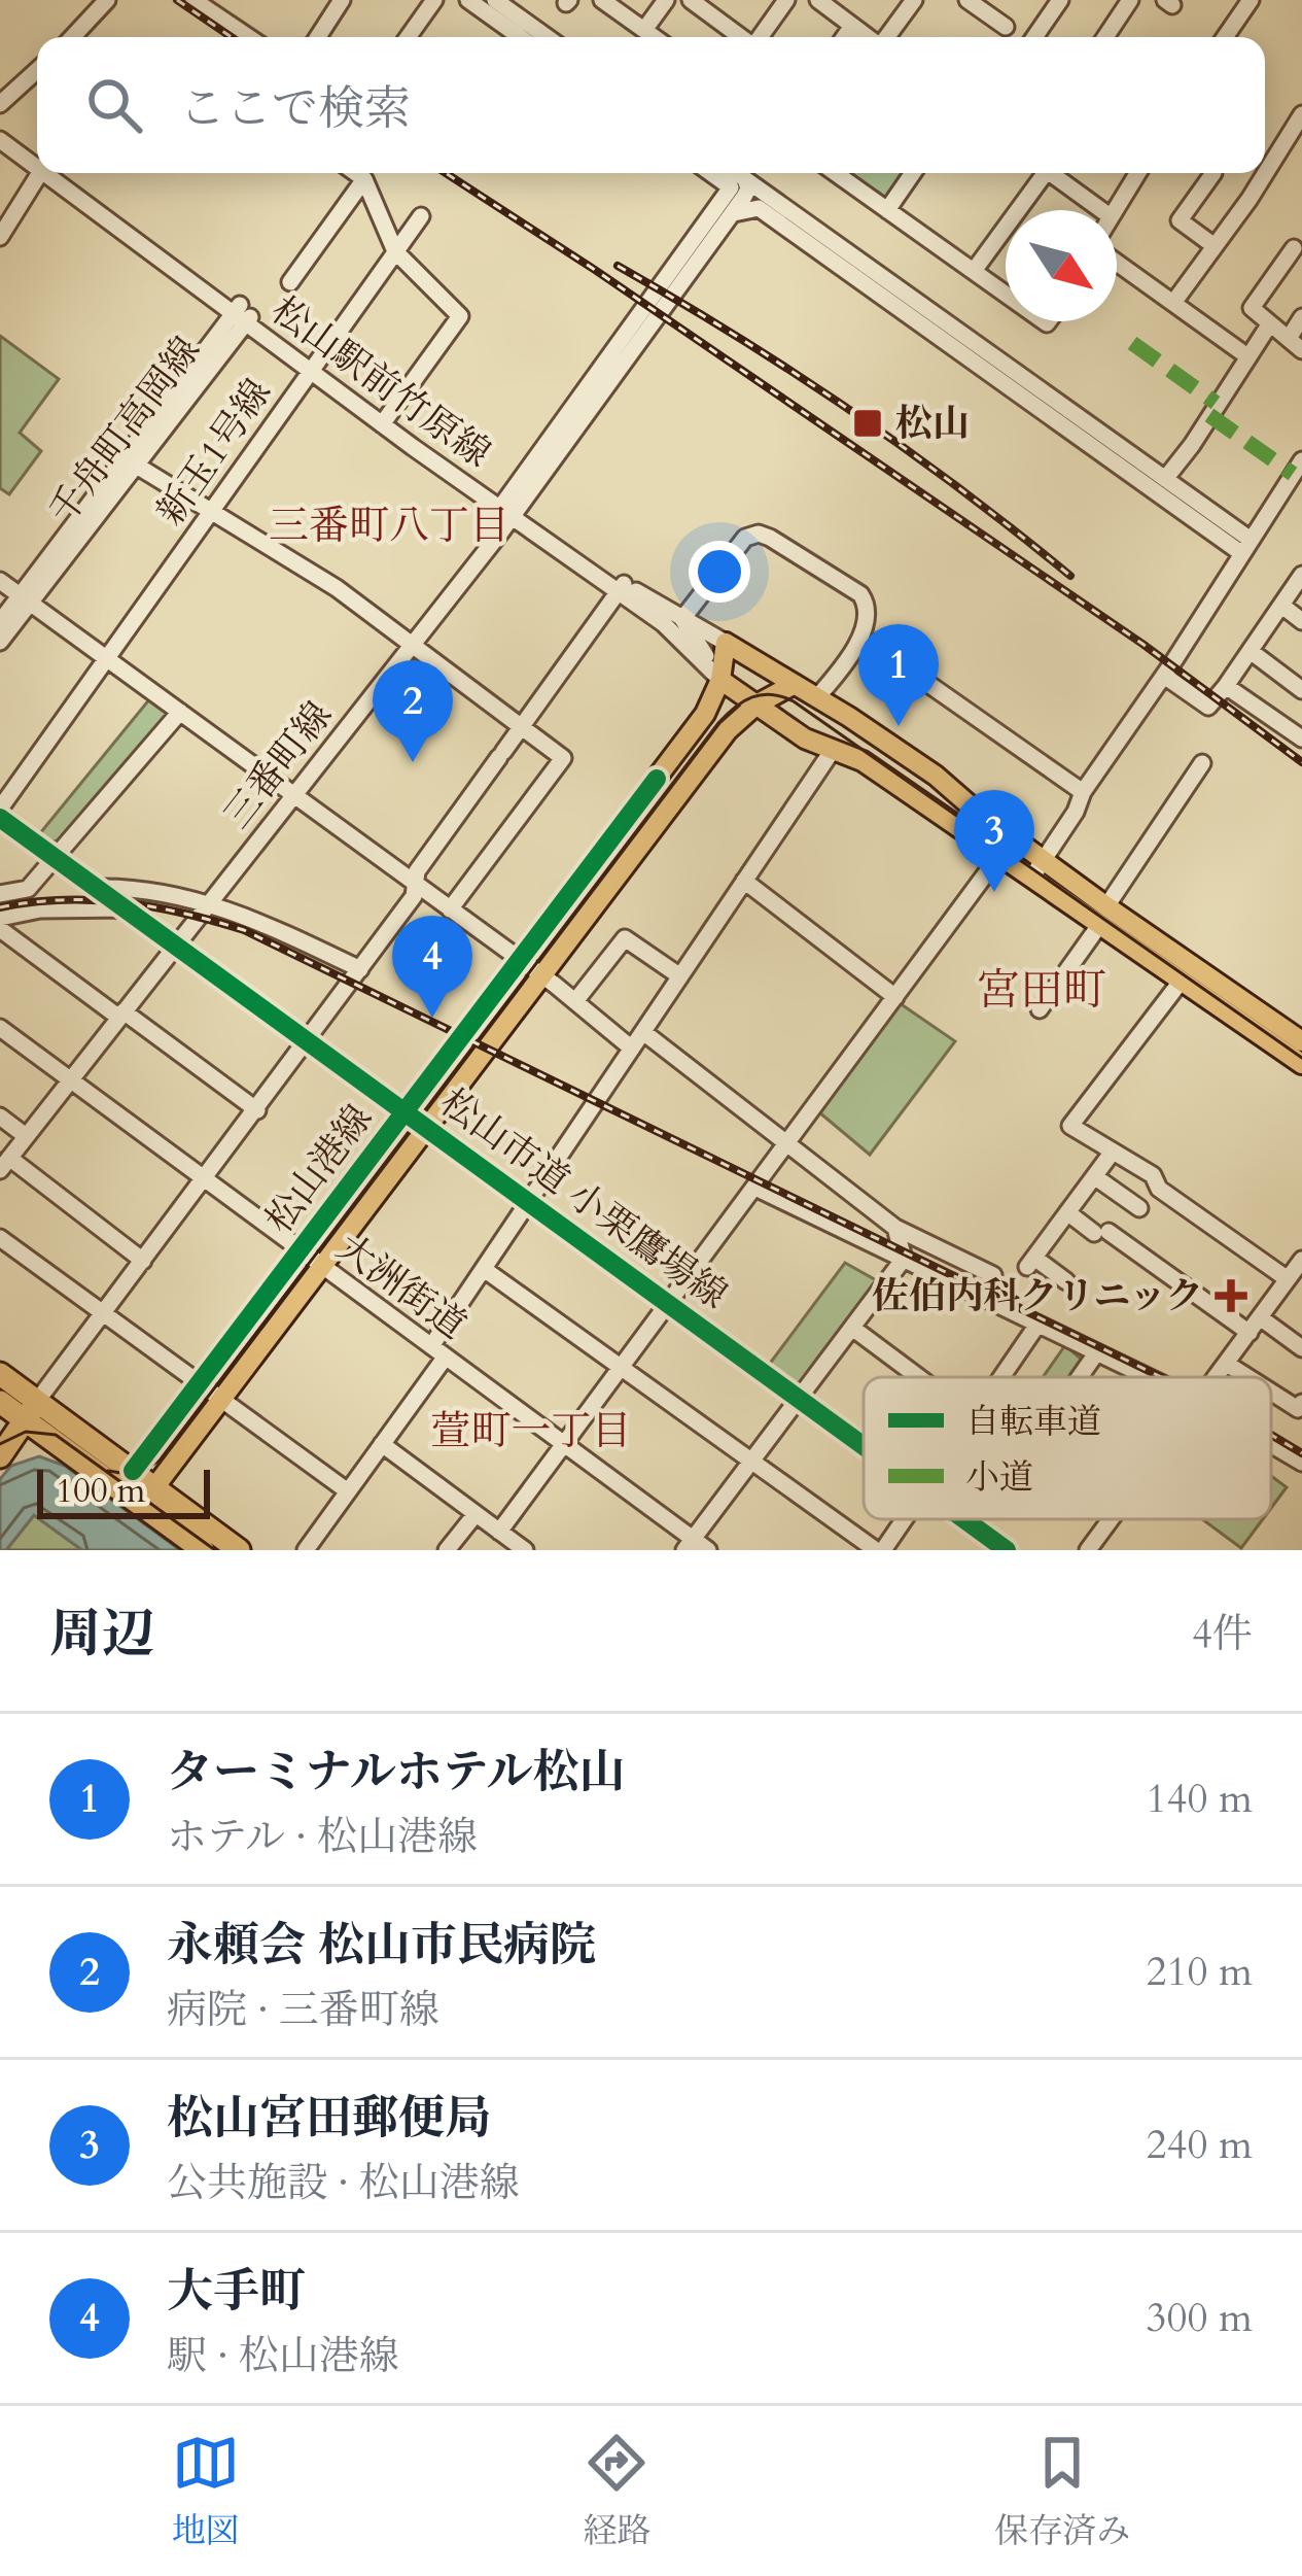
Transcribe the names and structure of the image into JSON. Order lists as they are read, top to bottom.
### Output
{
  "streets": {
    "main road": ["松山港線"],
    "street": [
      "松山駅前竹原線",
      "千舟町高岡線",
      "新玉1号線",
      "三番町線",
      "松山市道 小栗鷹場線",
      "大洲街道"
    ]
  },
  "crossings": [
    ["松山駅前竹原線", "千舟町高岡線"],
    ["松山駅前竹原線", "新玉1号線"],
    ["松山駅前竹原線", "三番町線"],
    ["松山駅前竹原線", "松山港線"],
    ["新玉1号線", "松山市道 小栗鷹場線"],
    ["三番町線", "松山市道 小栗鷹場線"],
    ["三番町線", "大洲街道"],
    ["松山港線", "松山市道 小栗鷹場線"],
    ["松山港線", "大洲街道"]
  ],
  "districts": ["三番町八丁目", "宮田町", "萱町一丁目"],
  "places": {
    "transit": ["松山"],
    "health": ["佐伯内科クリニック"]
  },
  "legend": ["自転車道", "小道"],
  "scale_bar": "100 m",
  "north": "bottom right",
  "page": {
    "search": "ここで検索",
    "pins": [
      "1",
      "2",
      "3",
      "4"
    ],
    "scale": "100 m",
    "heading": ["周辺", "4件"],
    "list": [
      {
        "mark": "1",
        "name": "ターミナルホテル松山",
        "note": "ホテル · 松山港線",
        "value": "140 m"
      },
      {
        "mark": "2",
        "name": "永頼会 松山市民病院",
        "note": "病院 · 三番町線",
        "value": "210 m"
      },
      {
        "mark": "3",
        "name": "松山宮田郵便局",
        "note": "公共施設 · 松山港線",
        "value": "240 m"
      },
      {
        "mark": "4",
        "name": "大手町",
        "note": "駅 · 松山港線",
        "value": "300 m"
      }
    ],
    "nav": ["地図", "経路", "保存済み"]
  }
}
